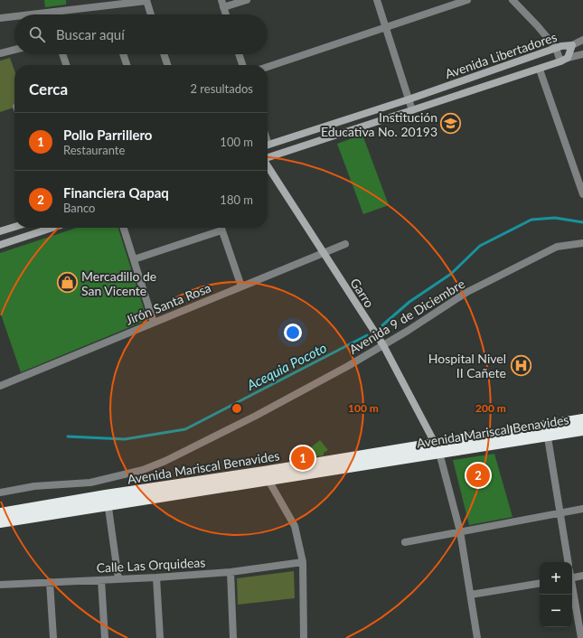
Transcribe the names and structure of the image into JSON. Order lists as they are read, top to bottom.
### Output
{
  "streets": {
    "highway": ["Avenida Mariscal Benavides"],
    "street": [
      "Avenida Libertadores",
      "Garro",
      "Jirón Santa Rosa",
      "Avenida 9 de Diciembre",
      "Calle Las Orquideas"
    ]
  },
  "crossings": [
    ["Garro", "Jirón Santa Rosa"],
    ["Garro", "Avenida 9 de Diciembre"],
    ["Garro", "Avenida Mariscal Benavides"]
  ],
  "water": ["Acequia Pocoto"],
  "places": {
    "school or university": ["Institución Educativa No. 20193"],
    "shop": ["Mercadillo de San Vicente"],
    "hospital": ["Hospital Nivel II Cañete"]
  },
  "page": {
    "search": "Buscar aquí",
    "heading": ["Cerca", "2 resultados"],
    "list": [
      {
        "mark": "1",
        "name": "Pollo Parrillero",
        "note": "Restaurante",
        "value": "100 m"
      },
      {
        "mark": "2",
        "name": "Financiera Qapaq",
        "note": "Banco",
        "value": "180 m"
      }
    ],
    "pins": ["1", "2"],
    "map_buttons": ["+", "−"]
  },
  "rings": ["100 m", "200 m"]
}
